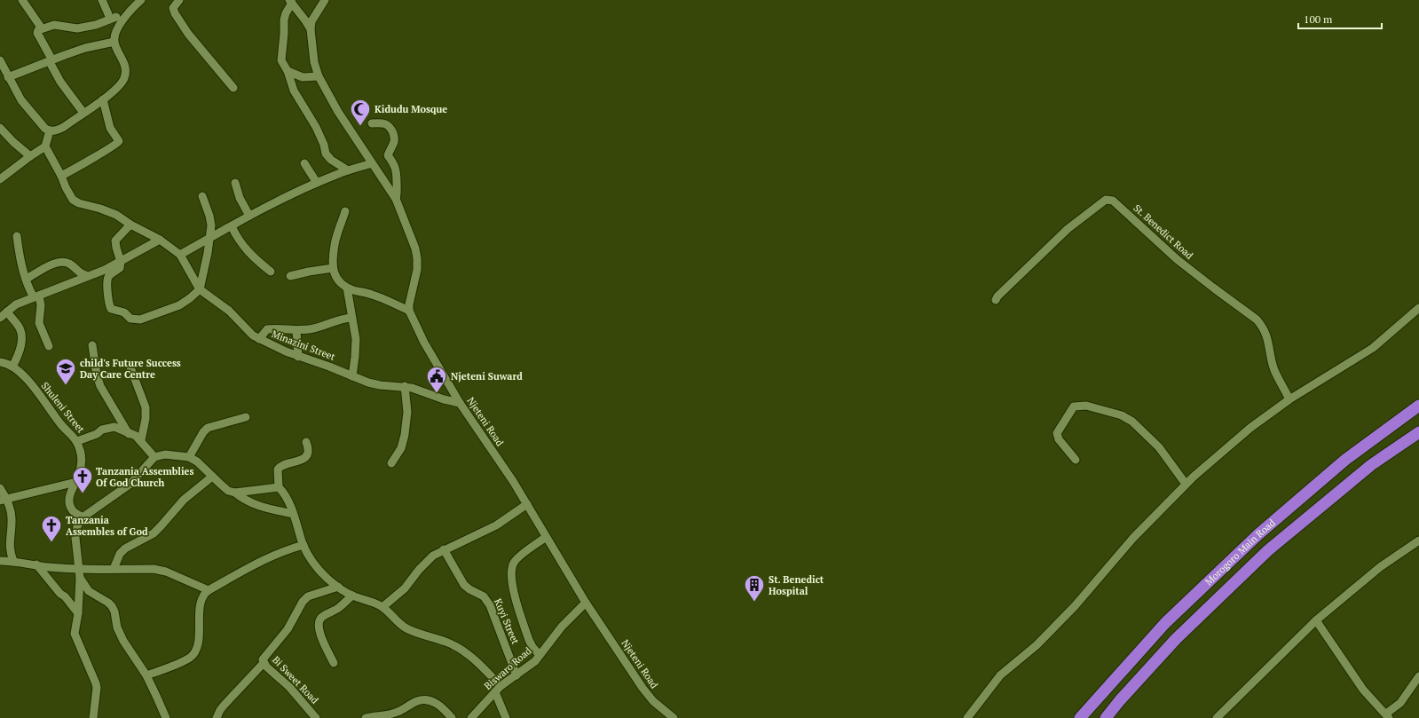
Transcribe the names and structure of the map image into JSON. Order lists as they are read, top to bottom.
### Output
{
  "streets": {
    "highway": ["Morogoro Main Road"],
    "street": [
      "St. Benedict Road",
      "Minazini Street",
      "Shuleni Street",
      "Njeteni Road",
      "Kuyi Street",
      "Biswaro Road",
      "Bi Sweet Road"
    ]
  },
  "crossings": [
    ["Minazini Street", "Njeteni Road"],
    ["Njeteni Road", "Biswaro Road"],
    ["Kuyi Street", "Biswaro Road"]
  ],
  "places": {
    "mosque": ["Kidudu Mosque"],
    "school or university": ["child's Future Success Day Care Centre"],
    "public building": ["Njeteni Suward"],
    "church": ["Tanzania Assemblies Of God Church", "Tanzania Assembles of God"],
    "building": ["St. Benedict Hospital"]
  },
  "scale_bar": "100 m"
}
